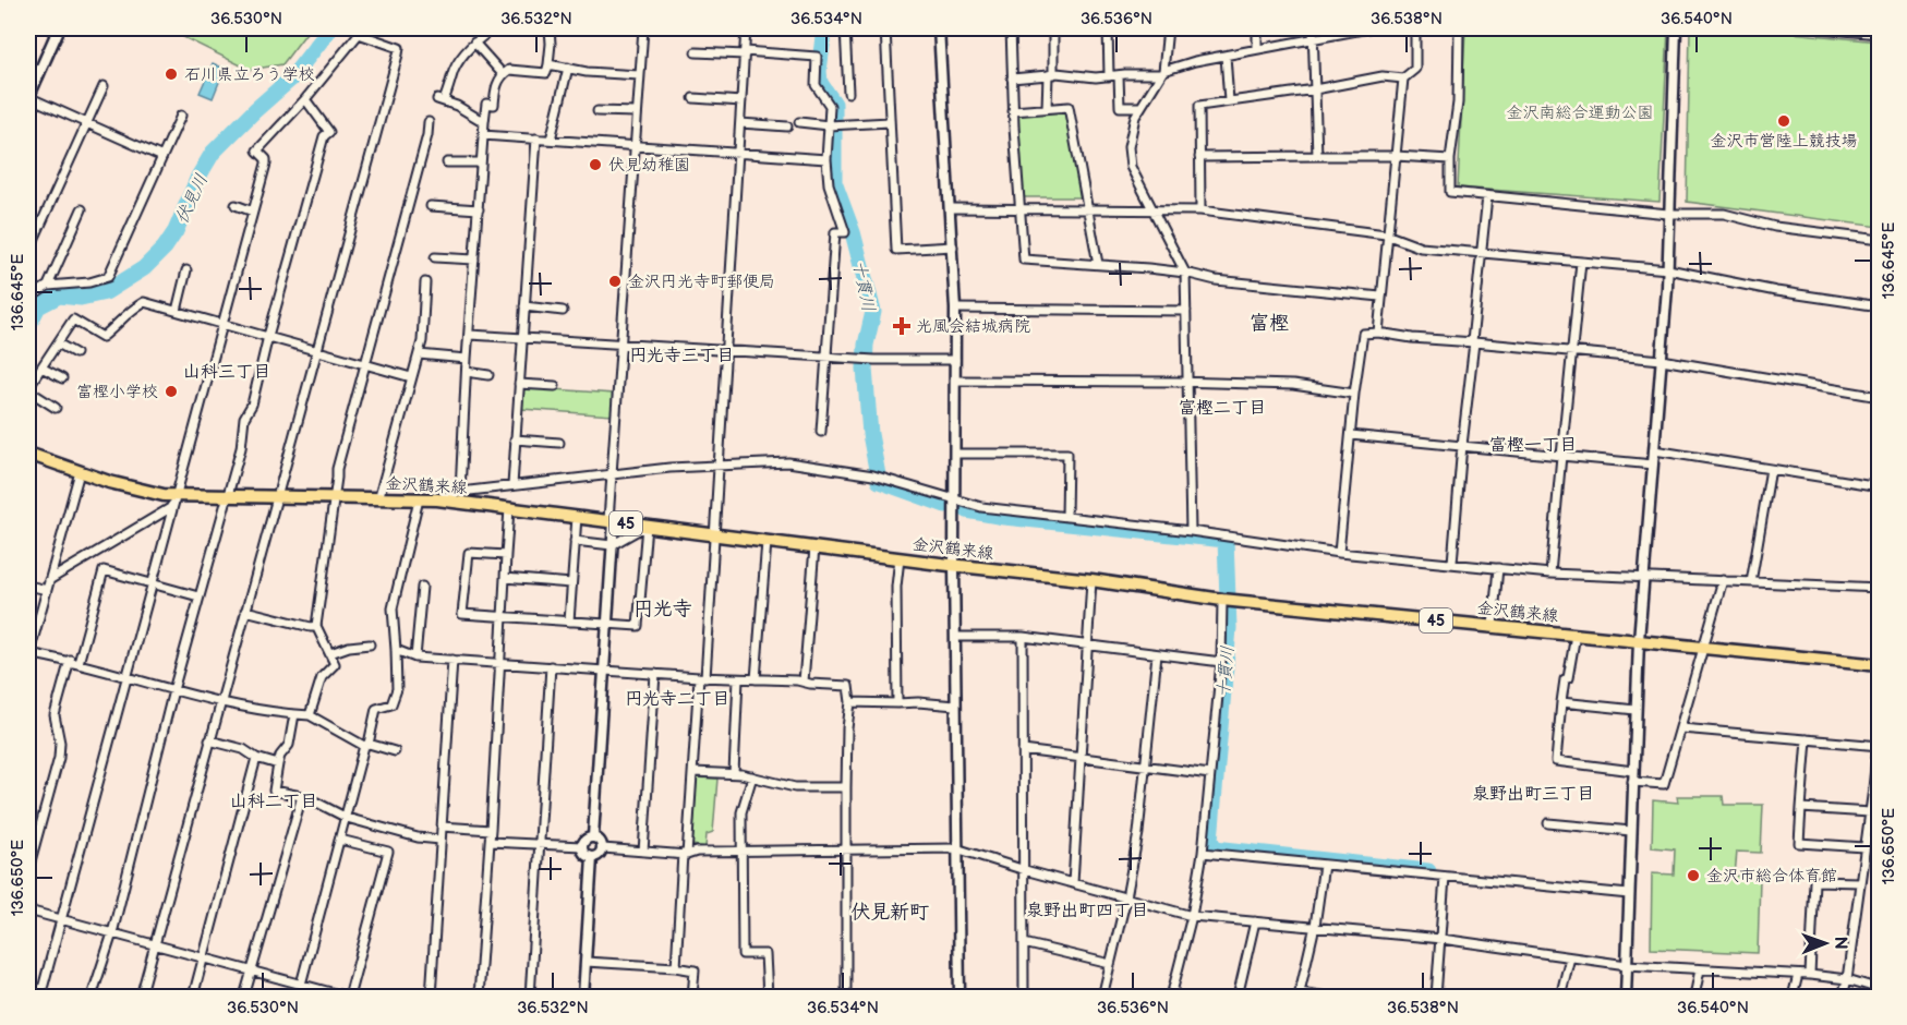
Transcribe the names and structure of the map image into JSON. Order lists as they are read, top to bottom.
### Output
{
  "streets": {
    "main road": ["金沢鶴来線", "45"]
  },
  "districts": [
    "富樫",
    "円光寺三丁目",
    "山科三丁目",
    "富樫二丁目",
    "富樫一丁目",
    "円光寺",
    "円光寺二丁目",
    "泉野出町三丁目",
    "山科二丁目",
    "泉野出町四丁目",
    "伏見新町"
  ],
  "water": ["伏見川", "十貫川"],
  "parks": ["金沢南総合運動公園"],
  "places": {
    "other": [
      "石川県立ろう学校",
      "金沢市営陸上競技場",
      "伏見幼稚園",
      "金沢円光寺町郵便局",
      "富樫小学校",
      "金沢市総合体育館"
    ],
    "health": ["光風会結城病院"]
  },
  "north": "right",
  "coordinates": [
    "36.530°N",
    "36.532°N",
    "36.534°N",
    "36.536°N",
    "36.538°N",
    "36.540°N",
    "136.645°E",
    "136.650°E"
  ]
}
